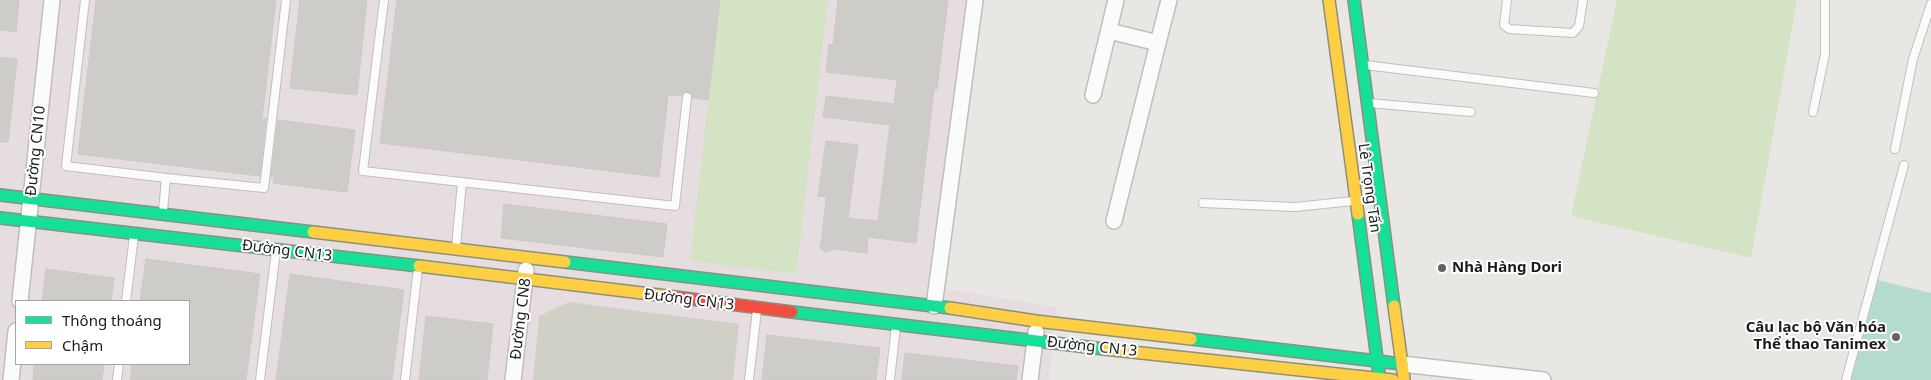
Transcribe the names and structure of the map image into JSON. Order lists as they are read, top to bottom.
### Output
{
  "streets": {
    "street": [
      "Đường CN10",
      "Lê Trọng Tấn",
      "Đường CN13",
      "Đường CN8"
    ]
  },
  "crossings": [
    ["Đường CN10", "Đường CN13"],
    ["Lê Trọng Tấn", "Đường CN13"],
    ["Đường CN13", "Đường CN8"]
  ],
  "places": ["Nhà Hàng Dori", "Câu lạc bộ Văn hóa Thể thao Tanimex"],
  "legend": ["Thông thoáng", "Chậm"]
}
